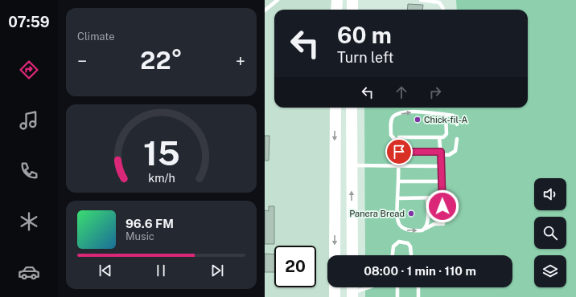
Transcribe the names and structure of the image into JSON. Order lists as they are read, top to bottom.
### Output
{
  "places": ["Chick-fil-A", "Panera Bread"],
  "page": {
    "tabs": "07:59",
    "tile": "Climate",
    "turn": ["60 m", "Turn left"],
    "heat": ["−", "22°", "+"],
    "song": ["96.6 FM", "Music"],
    "limit": "20",
    "trip": "08:00 · 1 min · 110 m",
    "gauge": ["15", "km/h"]
  }
}
